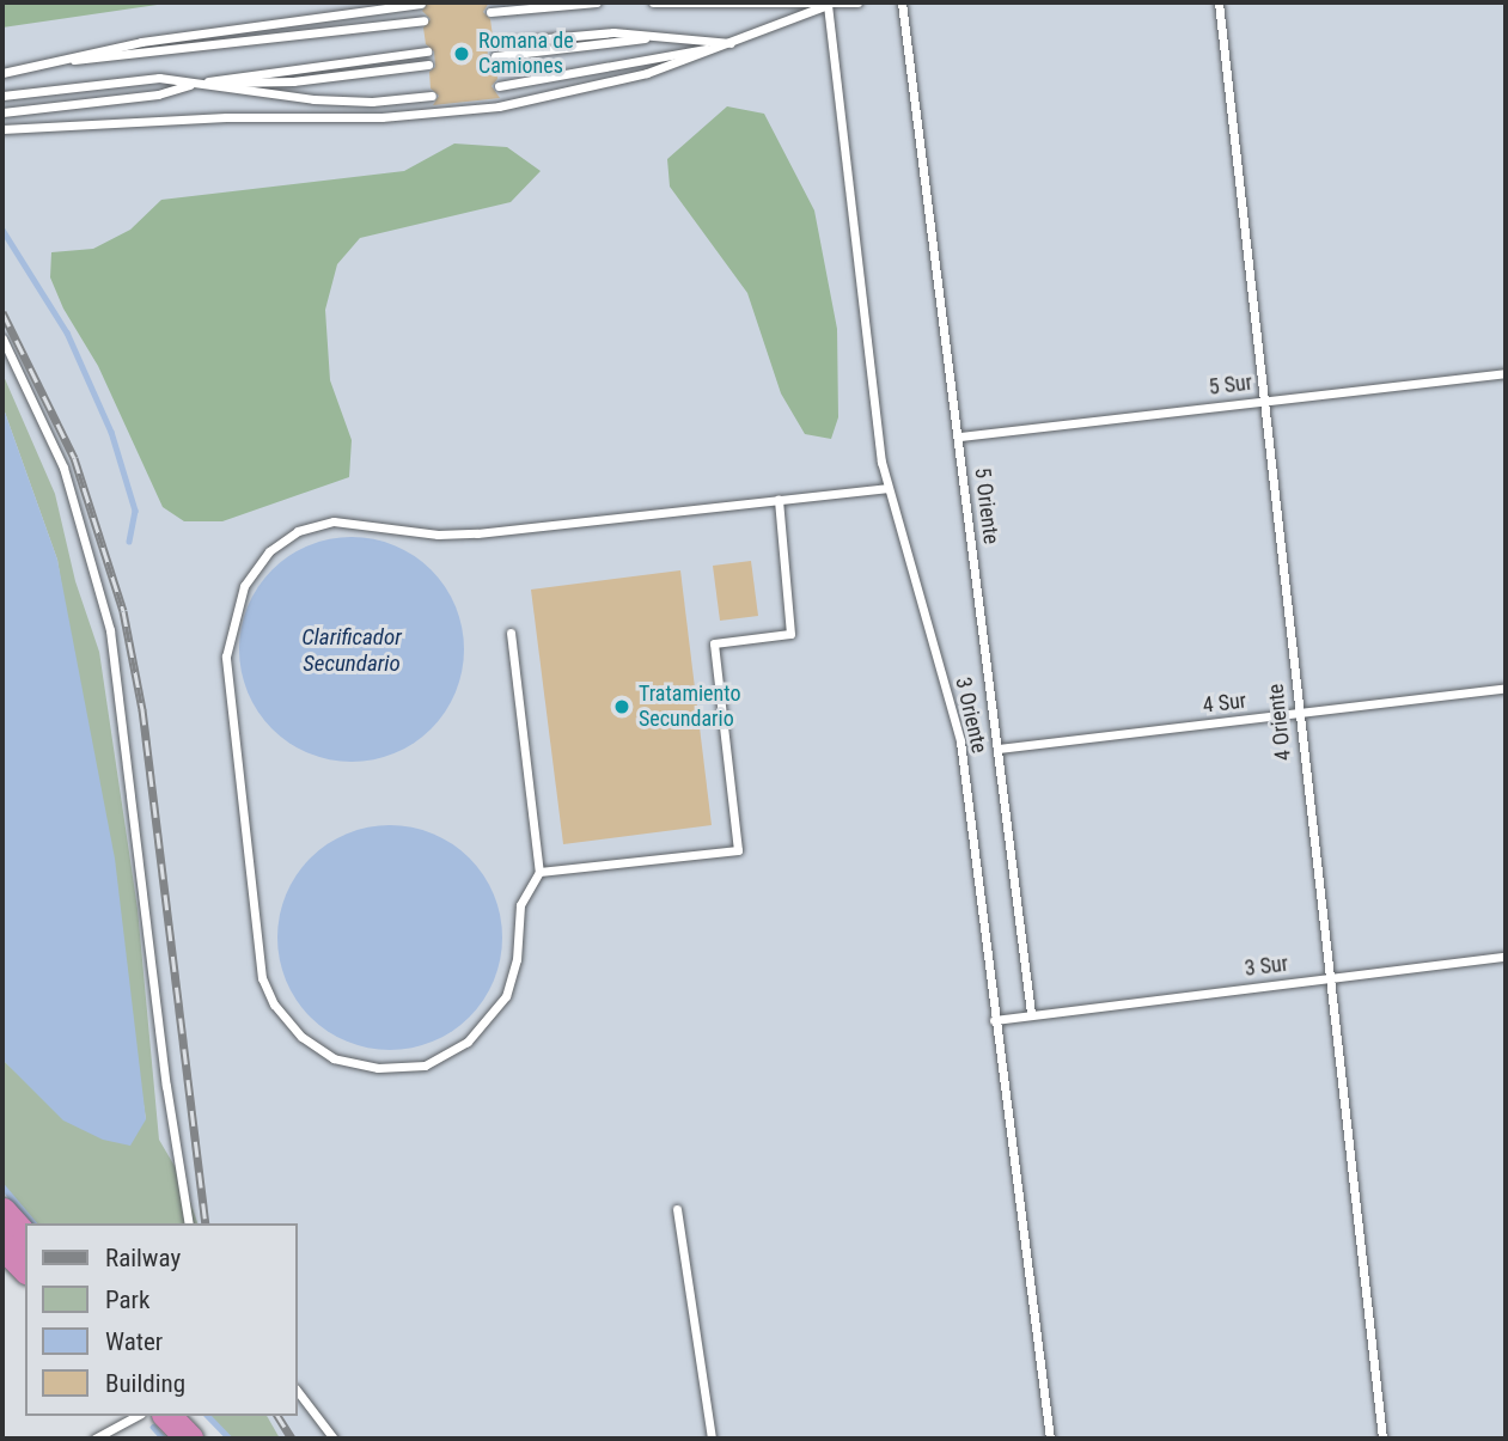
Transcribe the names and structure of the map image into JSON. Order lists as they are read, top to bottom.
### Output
{
  "streets": {
    "lane": [
      "5 Sur",
      "5 Oriente",
      "4 Sur",
      "3 Oriente",
      "4 Oriente",
      "3 Sur"
    ]
  },
  "crossings": [
    ["5 Sur", "5 Oriente"],
    ["5 Sur", "4 Oriente"],
    ["5 Oriente", "4 Sur"],
    ["5 Oriente", "3 Sur"],
    ["4 Sur", "4 Oriente"],
    ["3 Oriente", "3 Sur"],
    ["4 Oriente", "3 Sur"]
  ],
  "water": ["Clarificador Secundario"],
  "places": ["Romana de Camiones", "Tratamiento Secundario"],
  "legend": [
    "Railway",
    "Park",
    "Water",
    "Building"
  ]
}
